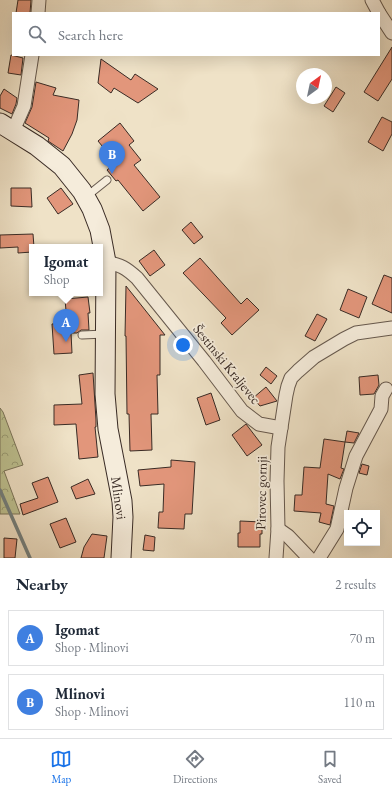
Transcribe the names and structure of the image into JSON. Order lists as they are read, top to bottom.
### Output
{
  "streets": {
    "main road": ["Mlinovi"],
    "street": ["Šestinski Kraljevec", "Pirovec gornji"]
  },
  "crossings": [
    ["Šestinski Kraljevec", "Pirovec gornji"],
    ["Šestinski Kraljevec", "Mlinovi"]
  ],
  "north": "top right",
  "page": {
    "search": "Search here",
    "pins": ["B", "A"],
    "popup": ["Igomat", "Shop"],
    "heading": ["Nearby", "2 results"],
    "list": [
      {
        "mark": "A",
        "name": "Igomat",
        "note": "Shop · Mlinovi",
        "value": "70 m"
      },
      {
        "mark": "B",
        "name": "Mlinovi",
        "note": "Shop · Mlinovi",
        "value": "110 m"
      }
    ],
    "nav": ["Map", "Directions", "Saved"]
  }
}
